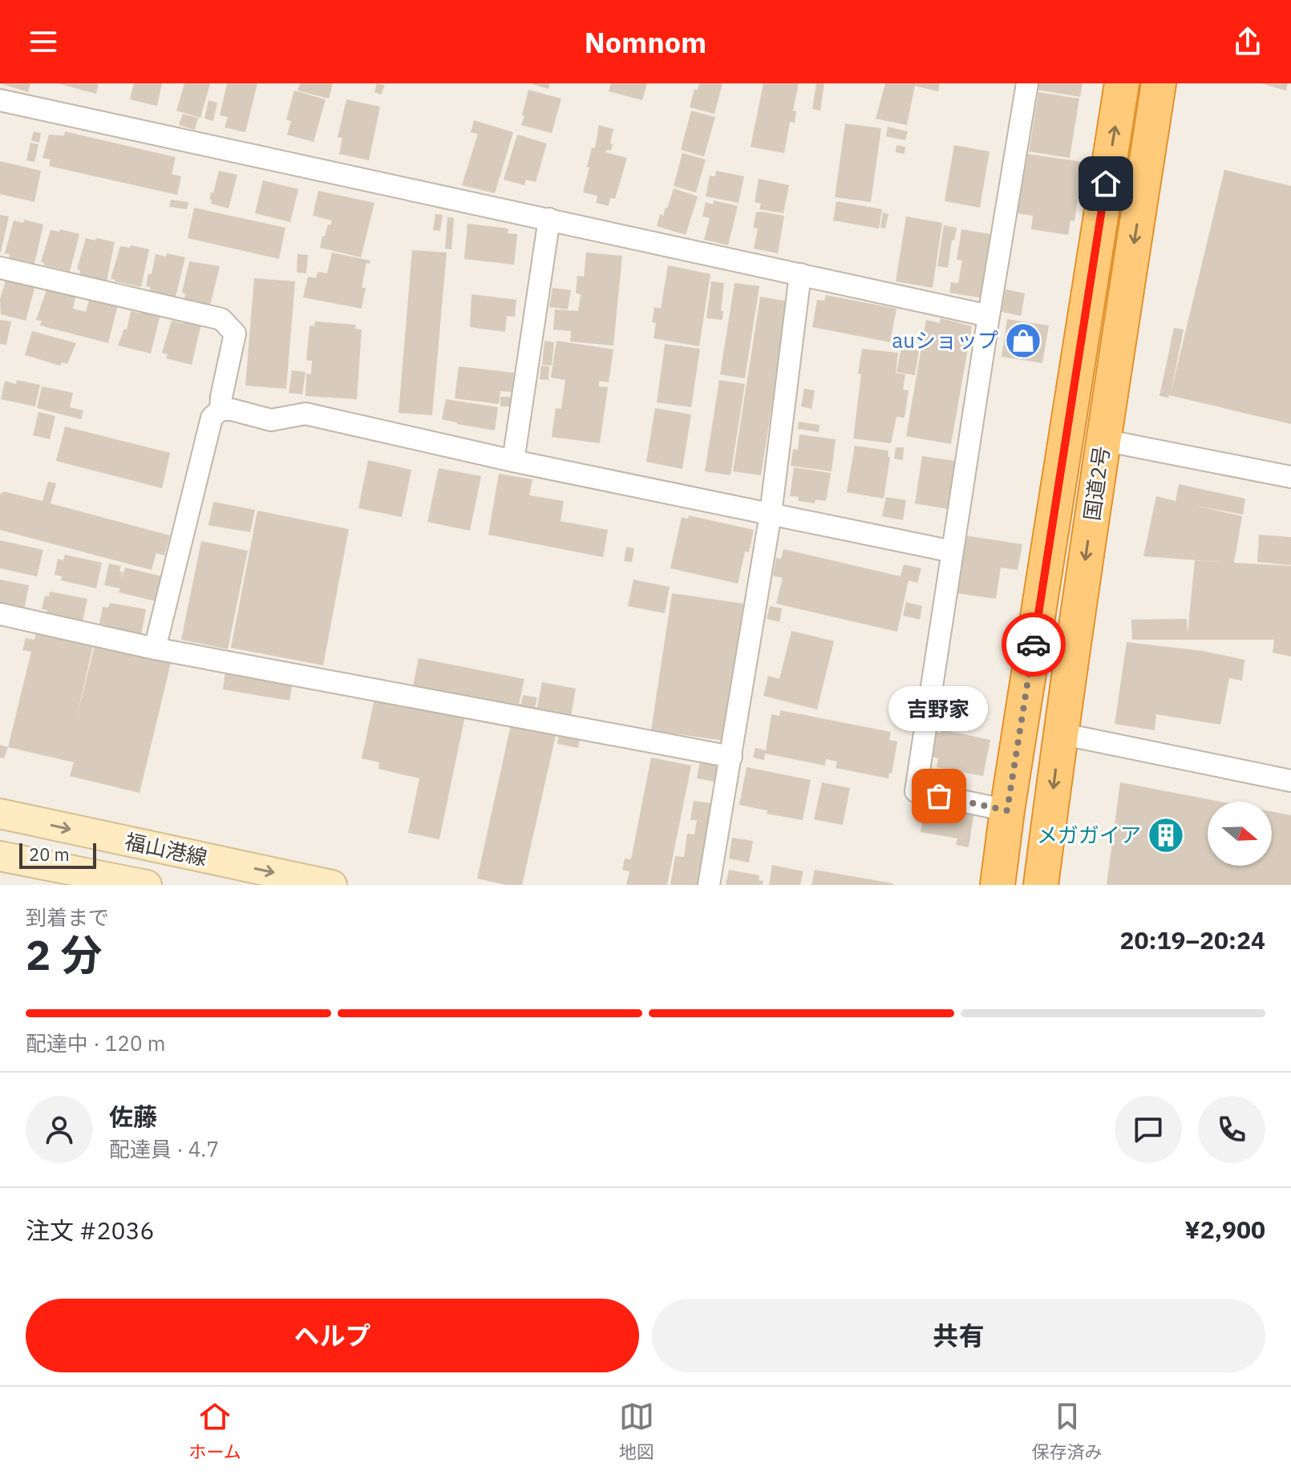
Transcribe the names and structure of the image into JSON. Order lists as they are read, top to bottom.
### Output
{
  "streets": {
    "highway": ["国道2号"],
    "main road": ["福山港線"]
  },
  "places": {
    "shop": ["auショップ"],
    "other": ["吉野家"],
    "building": ["メガガイア"]
  },
  "scale_bar": "20 m",
  "north": "right",
  "page": {
    "header": "Nomnom",
    "bubble": "吉野家",
    "scale": "20 m",
    "heading": ["2 分", "到着まで", "20:19–20:24"],
    "panel": [
      "佐藤",
      "配達員 · 4.7",
      "注文 #2036",
      "¥2,900"
    ],
    "bar": "配達中 · 120 m",
    "buttons": ["ヘルプ", "共有"],
    "tabs": ["ホーム", "地図", "保存済み"]
  }
}
